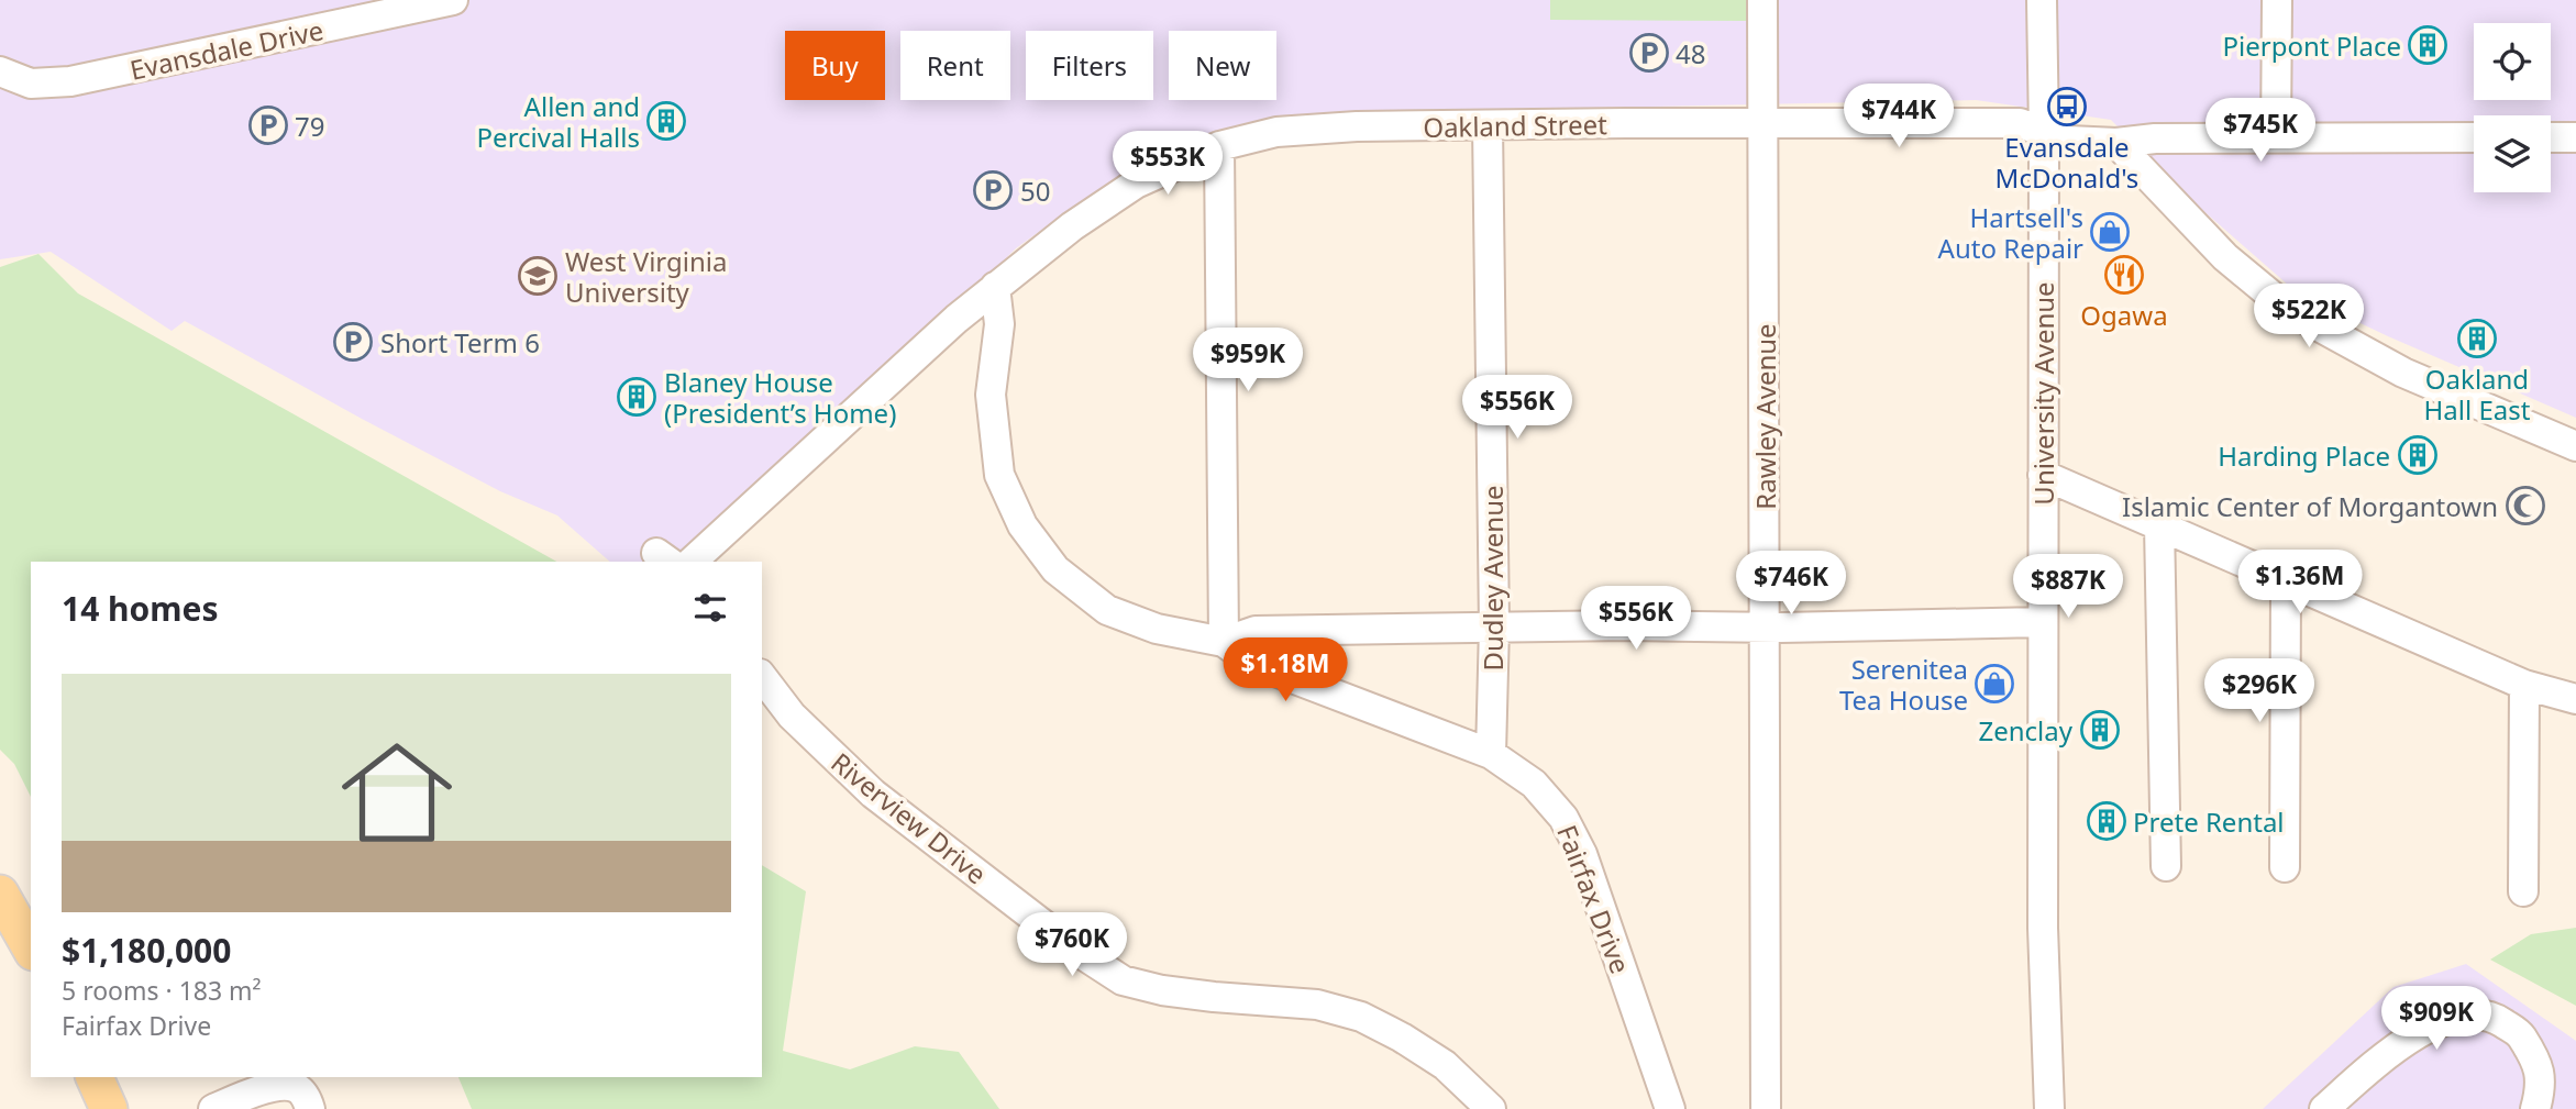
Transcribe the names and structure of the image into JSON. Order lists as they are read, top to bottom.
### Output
{
  "streets": {
    "street": [
      "Evansdale Drive",
      "Oakland Street",
      "University Avenue",
      "Rawley Avenue",
      "Dudley Avenue",
      "Riverview Drive",
      "Fairfax Drive"
    ]
  },
  "crossings": [
    ["Oakland Street", "University Avenue"],
    ["Oakland Street", "Rawley Avenue"],
    ["Oakland Street", "Dudley Avenue"],
    ["Oakland Street", "Fairfax Drive"],
    ["Dudley Avenue", "Fairfax Drive"]
  ],
  "places": {
    "building": [
      "Pierpont Place",
      "Allen and Percival Halls",
      "Oakland Hall East",
      "Blaney House (President’s Home)",
      "Harding Place",
      "Zenclay",
      "Prete Rental"
    ],
    "parking": [
      "48",
      "79",
      "50",
      "Short Term 6"
    ],
    "bus stop": ["Evansdale McDonald's"],
    "shop": ["Hartsell's Auto Repair", "Serenitea Tea House"],
    "restaurant": ["Ogawa"],
    "school or university": ["West Virginia University"],
    "mosque": ["Islamic Center of Morgantown"]
  },
  "page": {
    "chip": [
      "Buy",
      "Rent",
      "Filters",
      "New"
    ],
    "price": [
      "$744K",
      "$745K",
      "$553K",
      "$522K",
      "$959K",
      "$556K",
      "$1.36M",
      "$746K",
      "$887K",
      "$556K",
      "$1.18M",
      "$296K",
      "$760K",
      "$909K"
    ],
    "heading": "14 homes",
    "list": [
      {
        "name": "$1,180,000",
        "note": "5 rooms · 183 m² · Fairfax Drive"
      }
    ]
  }
}
